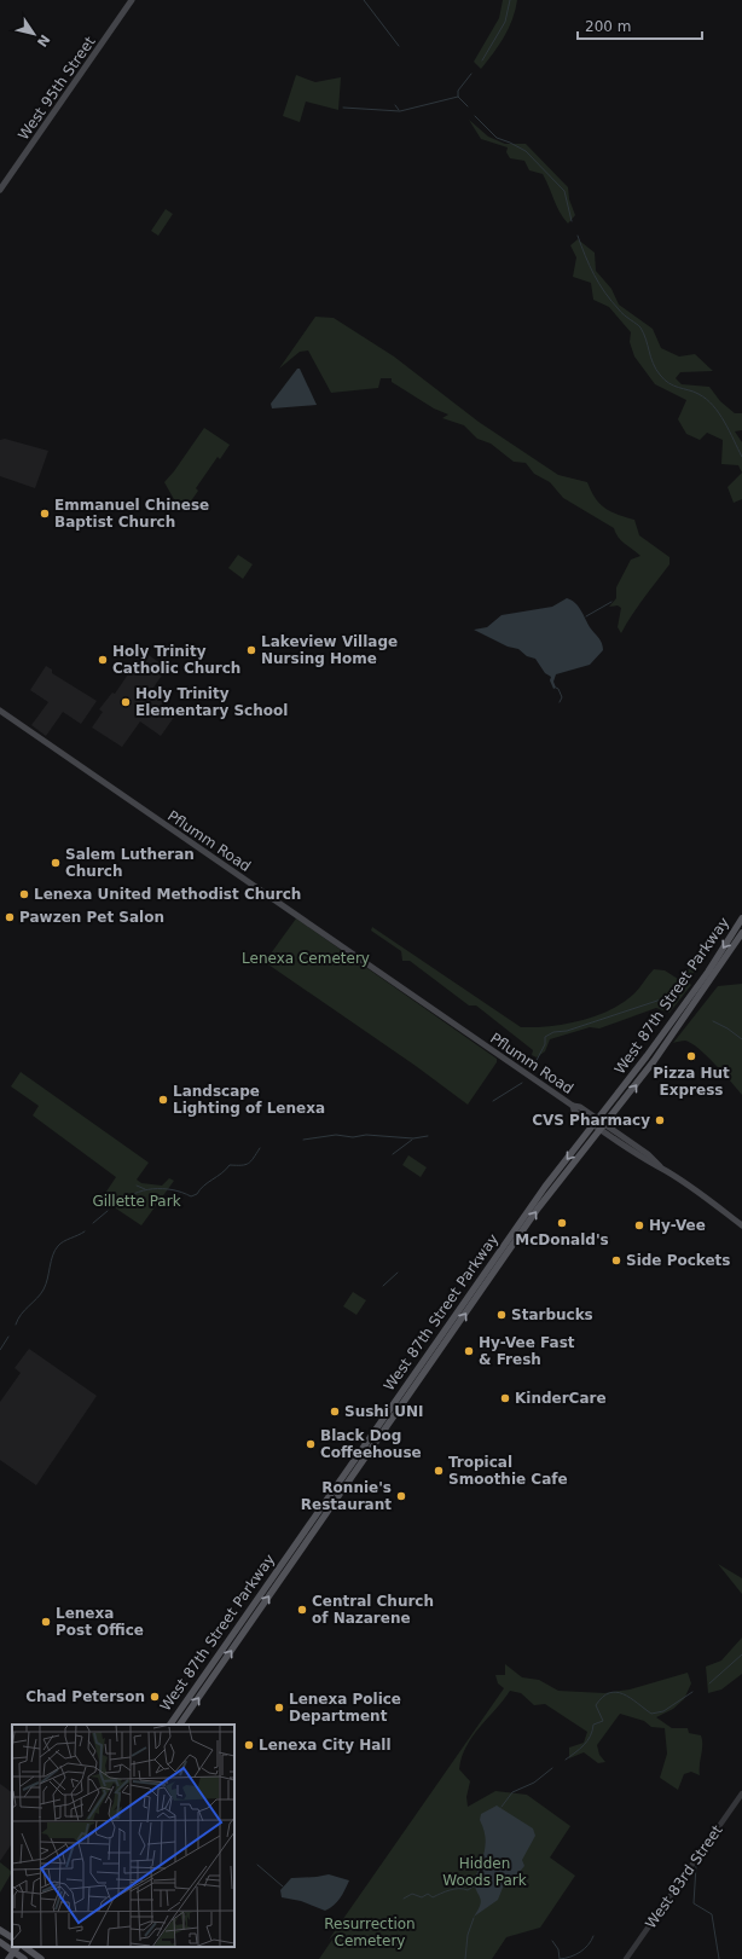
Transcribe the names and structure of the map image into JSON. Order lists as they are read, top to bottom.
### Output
{
  "streets": {
    "main road": ["West 95th Street", "Pflumm Road", "West 87th Street Parkway"],
    "street": ["West 83rd Street"]
  },
  "crossings": [
    ["Pflumm Road", "West 87th Street Parkway"]
  ],
  "parks": [
    "Lenexa Cemetery",
    "Gillette Park",
    "Hidden Woods Park",
    "Resurrection Cemetery"
  ],
  "places": [
    "Emmanuel Chinese Baptist Church",
    "Lakeview Village Nursing Home",
    "Holy Trinity Catholic Church",
    "Holy Trinity Elementary School",
    "Salem Lutheran Church",
    "Lenexa United Methodist Church",
    "Pawzen Pet Salon",
    "Pizza Hut Express",
    "Landscape Lighting of Lenexa",
    "CVS Pharmacy",
    "McDonald's",
    "Hy-Vee",
    "Side Pockets",
    "Starbucks",
    "Hy-Vee Fast & Fresh",
    "KinderCare",
    "Sushi UNI",
    "Black Dog Coffeehouse",
    "Tropical Smoothie Cafe",
    "Ronnie's Restaurant",
    "Central Church of Nazarene",
    "Lenexa Post Office",
    "Chad Peterson",
    "Lenexa Police Department",
    "Lenexa City Hall"
  ],
  "scale_bar": "200 m",
  "north": "bottom right"
}
